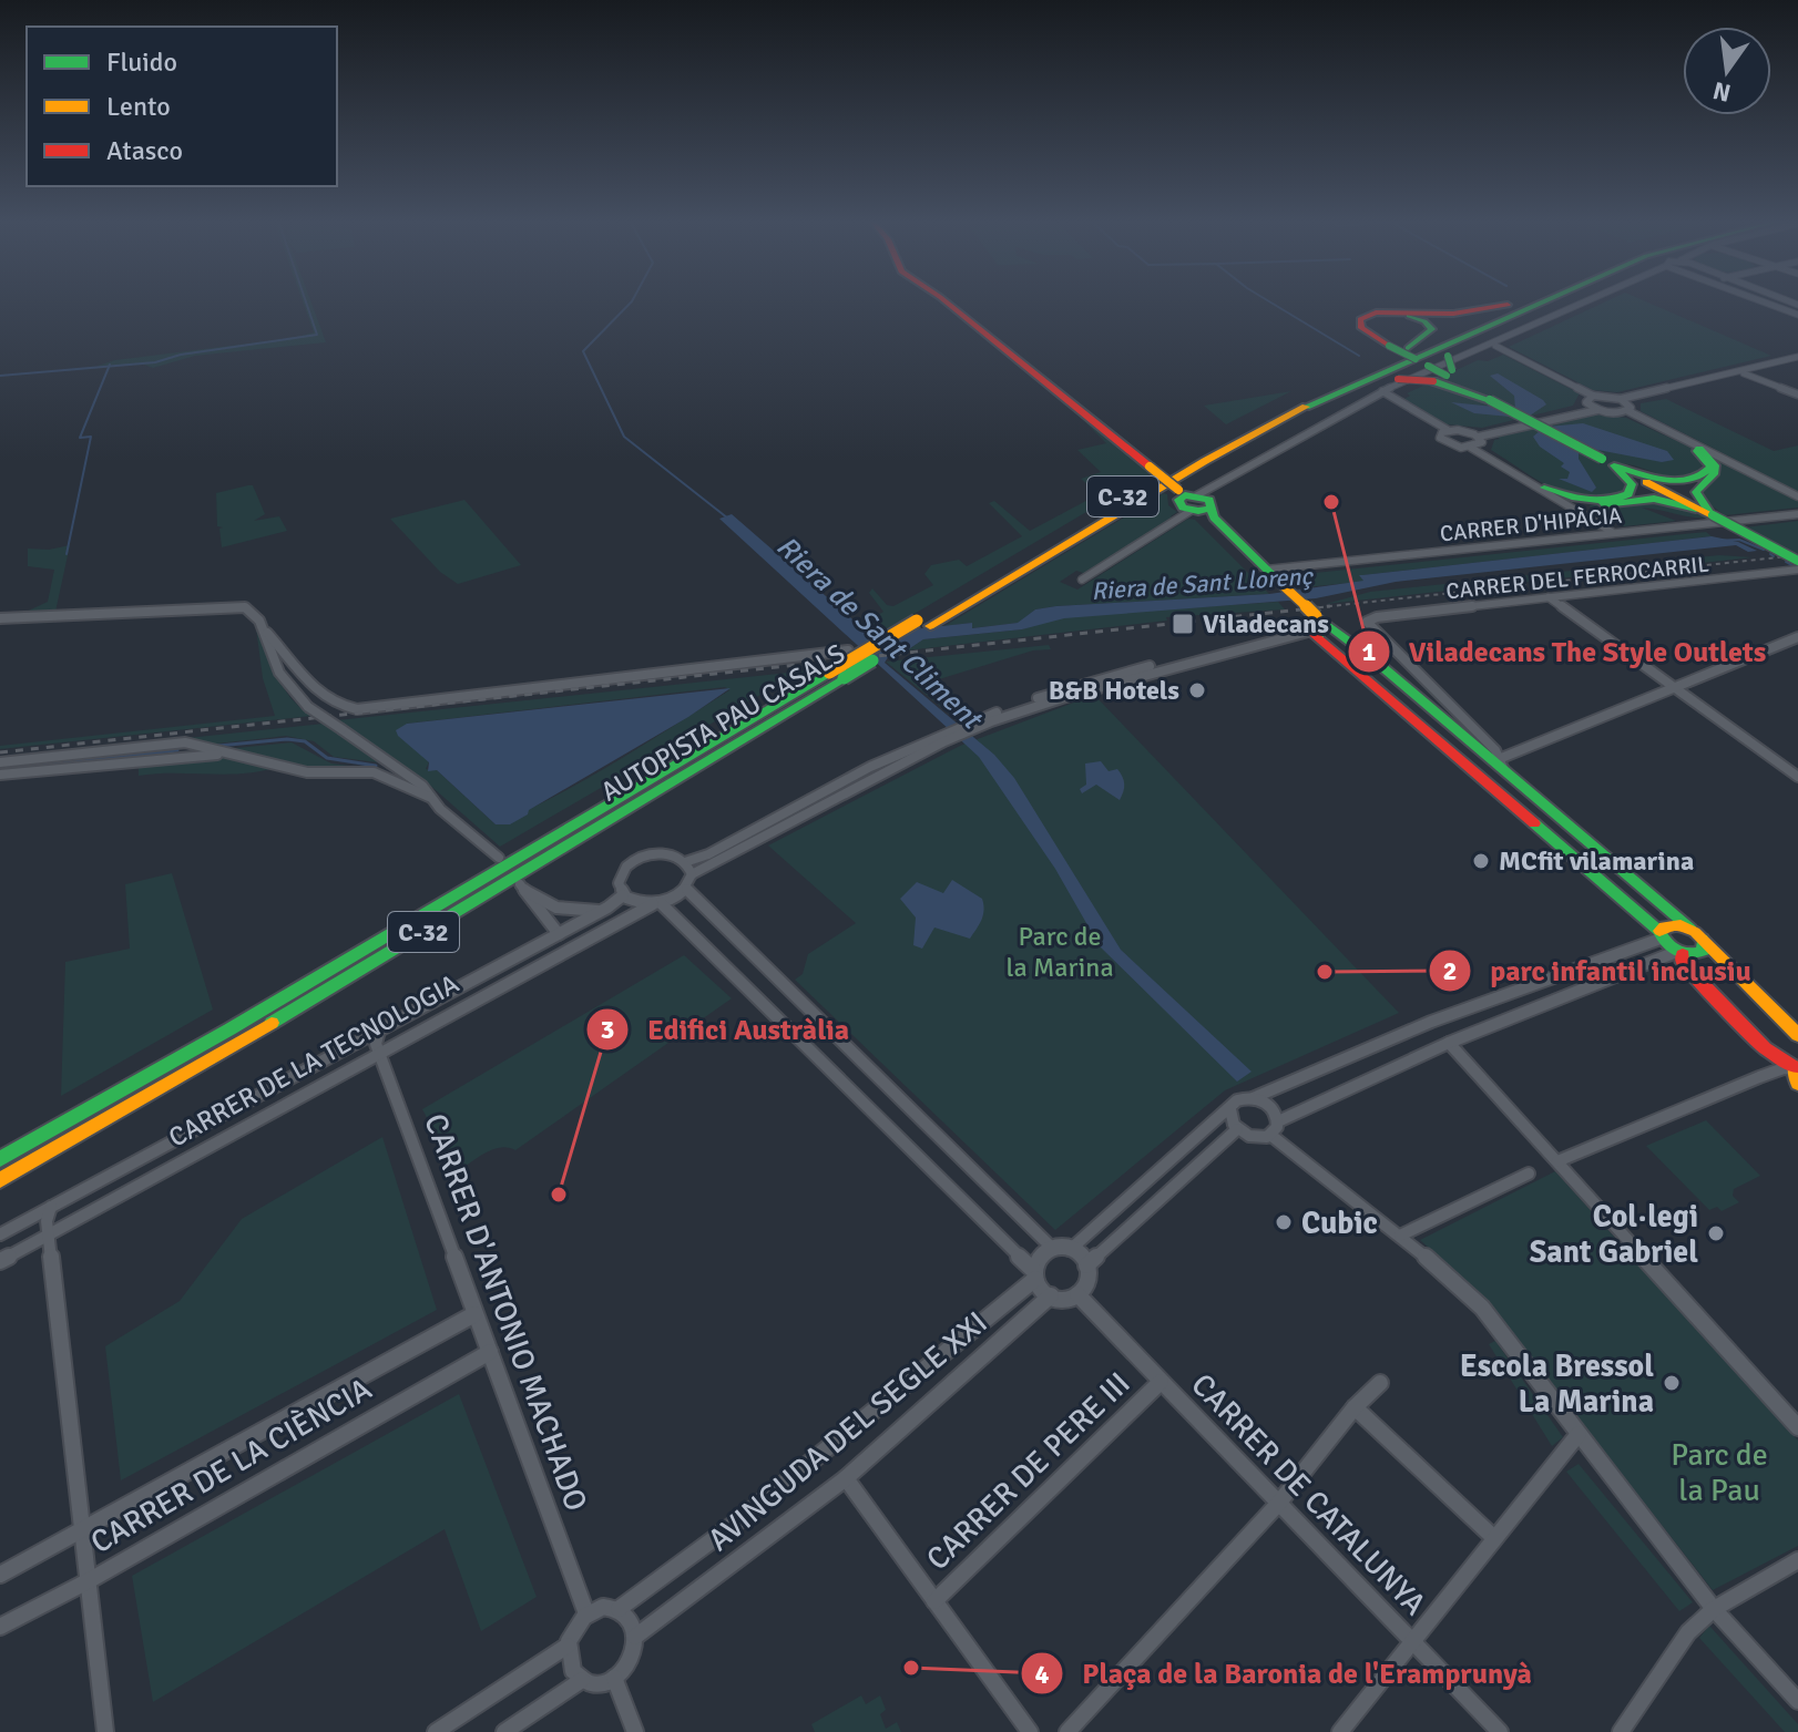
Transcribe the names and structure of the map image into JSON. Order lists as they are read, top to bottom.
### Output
{
  "streets": {
    "main road": ["C-32", "AUTOPISTA PAU CASALS"],
    "street": [
      "CARRER D'HIPÀCIA",
      "CARRER DEL FERROCARRIL",
      "CARRER DE LA TECNOLOGIA",
      "CARRER D'ANTONIO MACHADO",
      "AVINGUDA DEL SEGLE XXI",
      "CARRER DE LA CIÈNCIA",
      "CARRER DE PERE III",
      "CARRER DE CATALUNYA"
    ]
  },
  "crossings": [
    ["CARRER DE LA TECNOLOGIA", "CARRER D'ANTONIO MACHADO"],
    ["CARRER D'ANTONIO MACHADO", "AVINGUDA DEL SEGLE XXI"],
    ["CARRER D'ANTONIO MACHADO", "CARRER DE LA CIÈNCIA"],
    ["AVINGUDA DEL SEGLE XXI", "CARRER DE CATALUNYA"],
    ["CARRER DE PERE III", "CARRER DE CATALUNYA"]
  ],
  "water": ["Riera de Sant Llorenç", "Riera de Sant Climent"],
  "parks": ["Parc de la Marina", "Parc de la Pau"],
  "places": {
    "other": [
      "Viladecans The Style Outlets",
      "B&B Hotels",
      "MCfit vilamarina",
      "parc infantil inclusiu",
      "Edifici Austràlia",
      "Cubic",
      "Col·legi Sant Gabriel",
      "Escola Bressol La Marina",
      "Plaça de la Baronia de l'Eramprunyà"
    ],
    "transit": ["Viladecans"]
  },
  "legend": ["Fluido", "Lento", "Atasco"],
  "north": "bottom"
}
